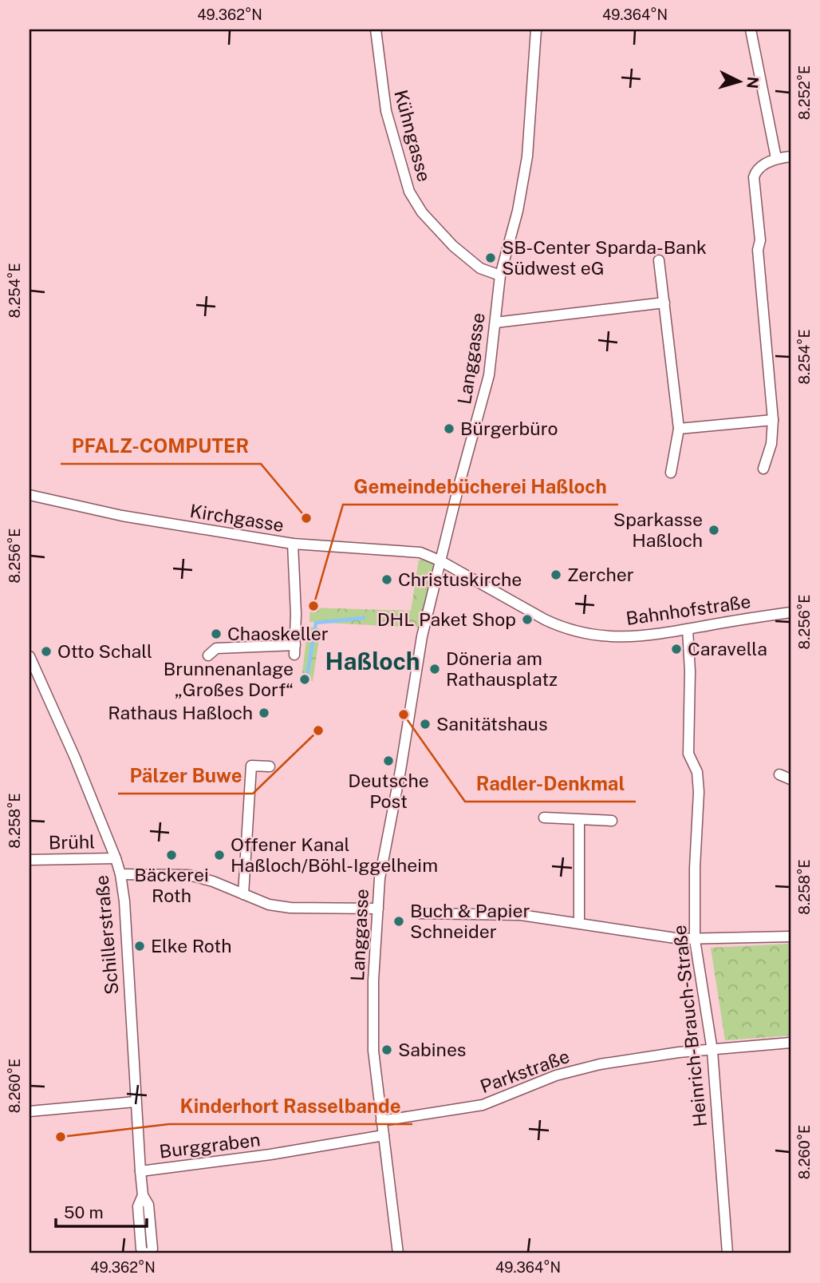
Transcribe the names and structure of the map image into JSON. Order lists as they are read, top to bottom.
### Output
{
  "streets": {
    "street": [
      "Kühngasse",
      "Langgasse",
      "Kirchgasse",
      "Bahnhofstraße",
      "Brühl",
      "Schillerstraße",
      "Heinrich-Brauch-Straße",
      "Parkstraße",
      "Burggraben"
    ]
  },
  "crossings": [
    ["Kühngasse", "Langgasse"],
    ["Langgasse", "Kirchgasse"],
    ["Langgasse", "Bahnhofstraße"],
    ["Langgasse", "Parkstraße"],
    ["Langgasse", "Burggraben"],
    ["Kirchgasse", "Bahnhofstraße"],
    ["Bahnhofstraße", "Heinrich-Brauch-Straße"],
    ["Brühl", "Schillerstraße"],
    ["Schillerstraße", "Burggraben"],
    ["Heinrich-Brauch-Straße", "Parkstraße"]
  ],
  "districts": ["Haßloch"],
  "places": [
    "SB-Center Sparda-Bank Südwest eG",
    "Bürgerbüro",
    "PFALZ-COMPUTER",
    "Sparkasse Haßloch",
    "Zercher",
    "Christuskirche",
    "Gemeindebücherei Haßloch",
    "DHL Paket Shop",
    "Chaoskeller",
    "Caravella",
    "Otto Schall",
    "Döneria am Rathausplatz",
    "Brunnenanlage „Großes Dorf“",
    "Rathaus Haßloch",
    "Radler-Denkmal",
    "Sanitätshaus",
    "Pälzer Buwe",
    "Deutsche Post",
    "Bäckerei Roth",
    "Offener Kanal Haßloch/Böhl-Iggelheim",
    "Buch & Papier Schneider",
    "Elke Roth",
    "Sabines",
    "Kinderhort Rasselbande"
  ],
  "scale_bar": "50 m",
  "north": "right",
  "coordinates": [
    "49.362°N",
    "49.364°N",
    "8.252°E",
    "8.254°E",
    "8.256°E",
    "8.258°E",
    "8.260°E"
  ]
}
